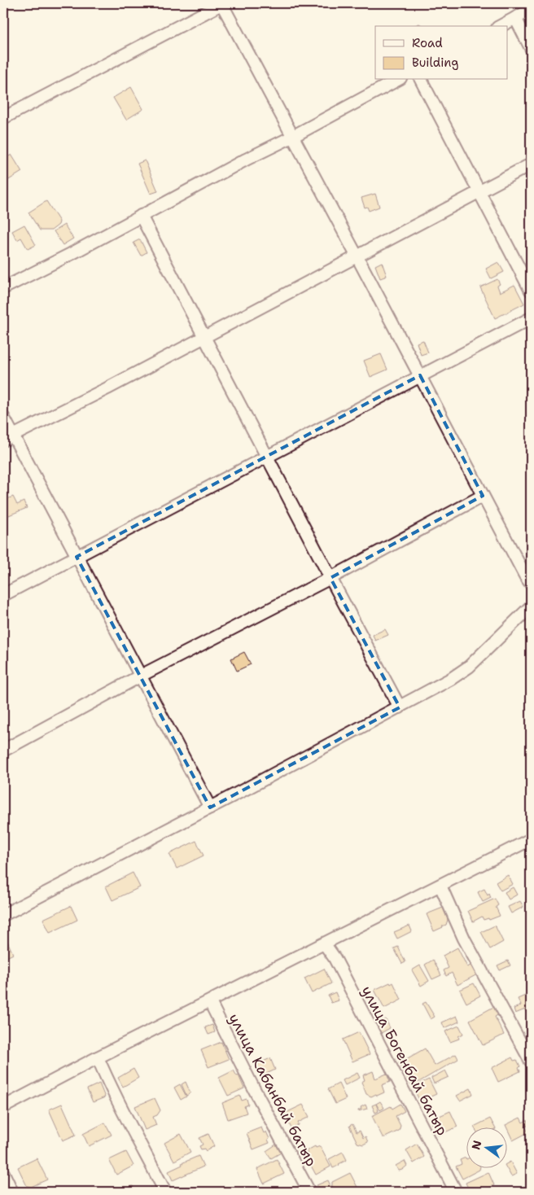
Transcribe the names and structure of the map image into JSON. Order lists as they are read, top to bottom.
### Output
{
  "streets": {
    "street": ["улица Богенбай батыр", "улица Кабанбай батыр"]
  },
  "legend": ["Road", "Building"],
  "north": "left"
}
